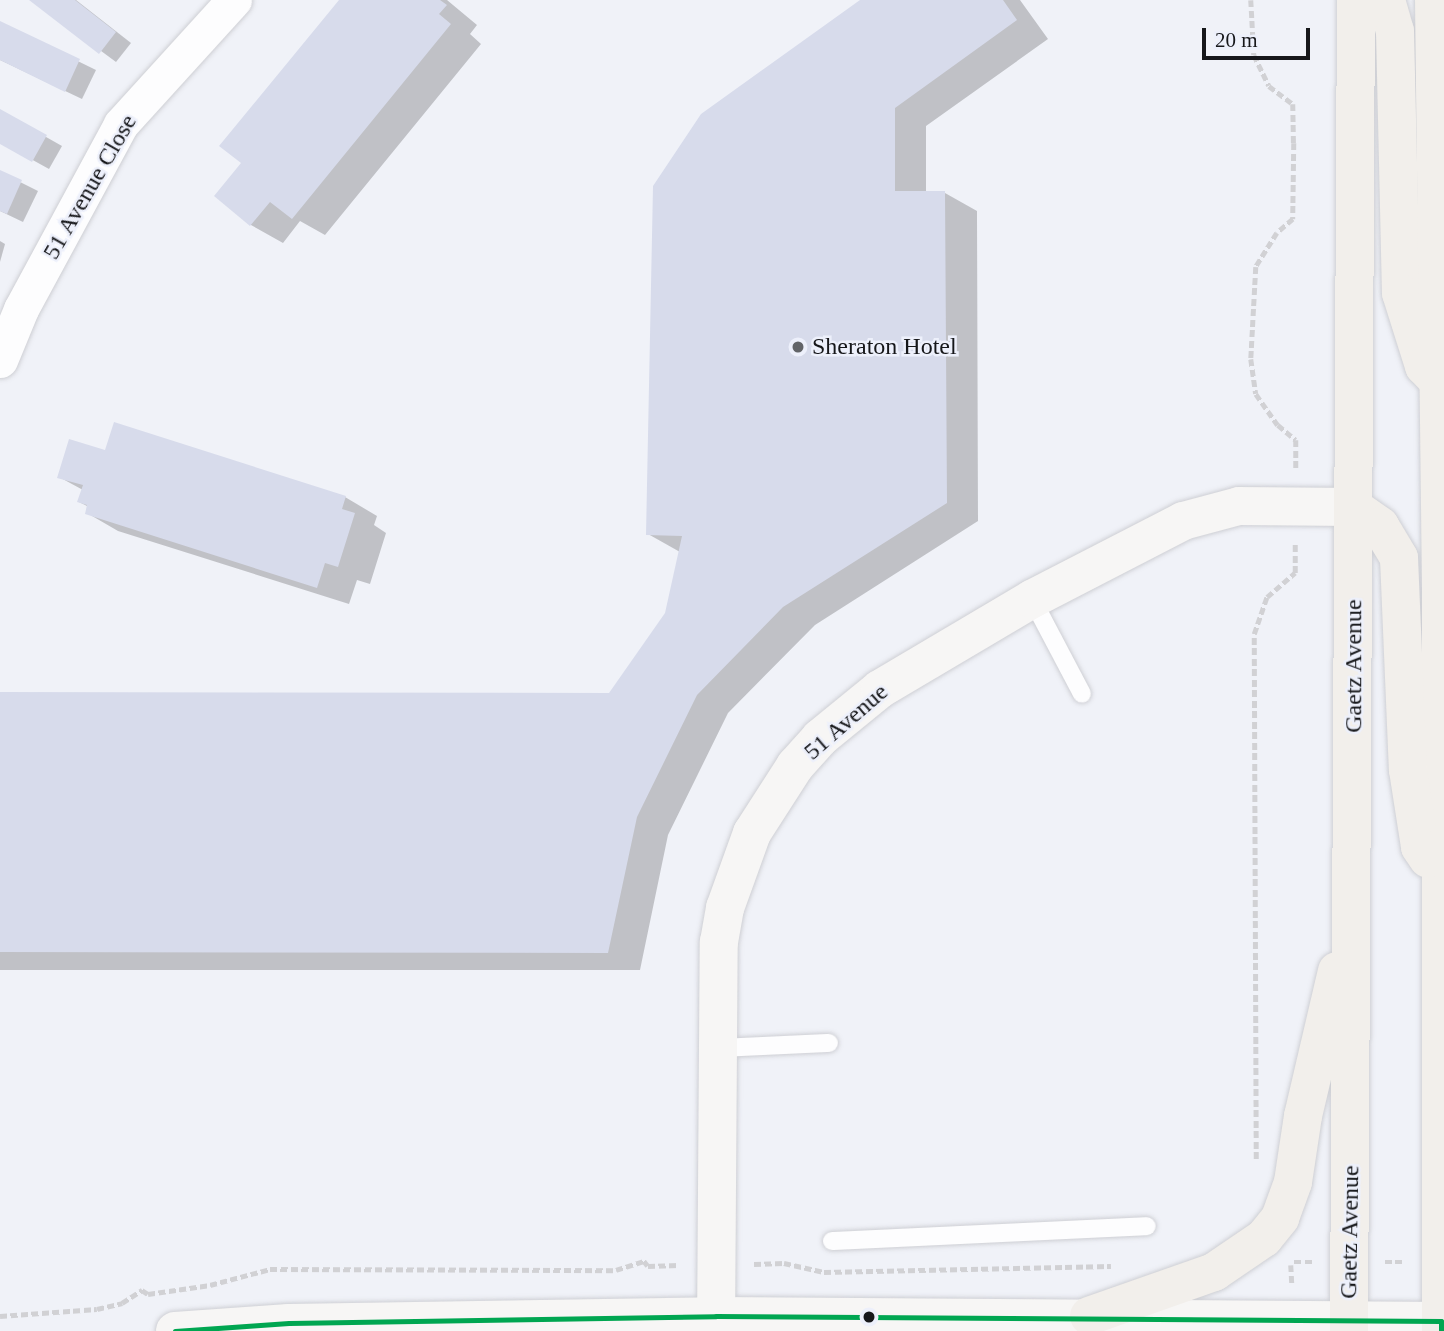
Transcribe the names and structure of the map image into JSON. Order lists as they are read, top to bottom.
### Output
{
  "streets": {
    "main road": ["Gaetz Avenue", "51 Avenue"],
    "street": ["51 Avenue Close"]
  },
  "crossings": [
    ["Gaetz Avenue", "51 Avenue"]
  ],
  "places": ["Sheraton Hotel"],
  "scale_bar": "20 m"
}
